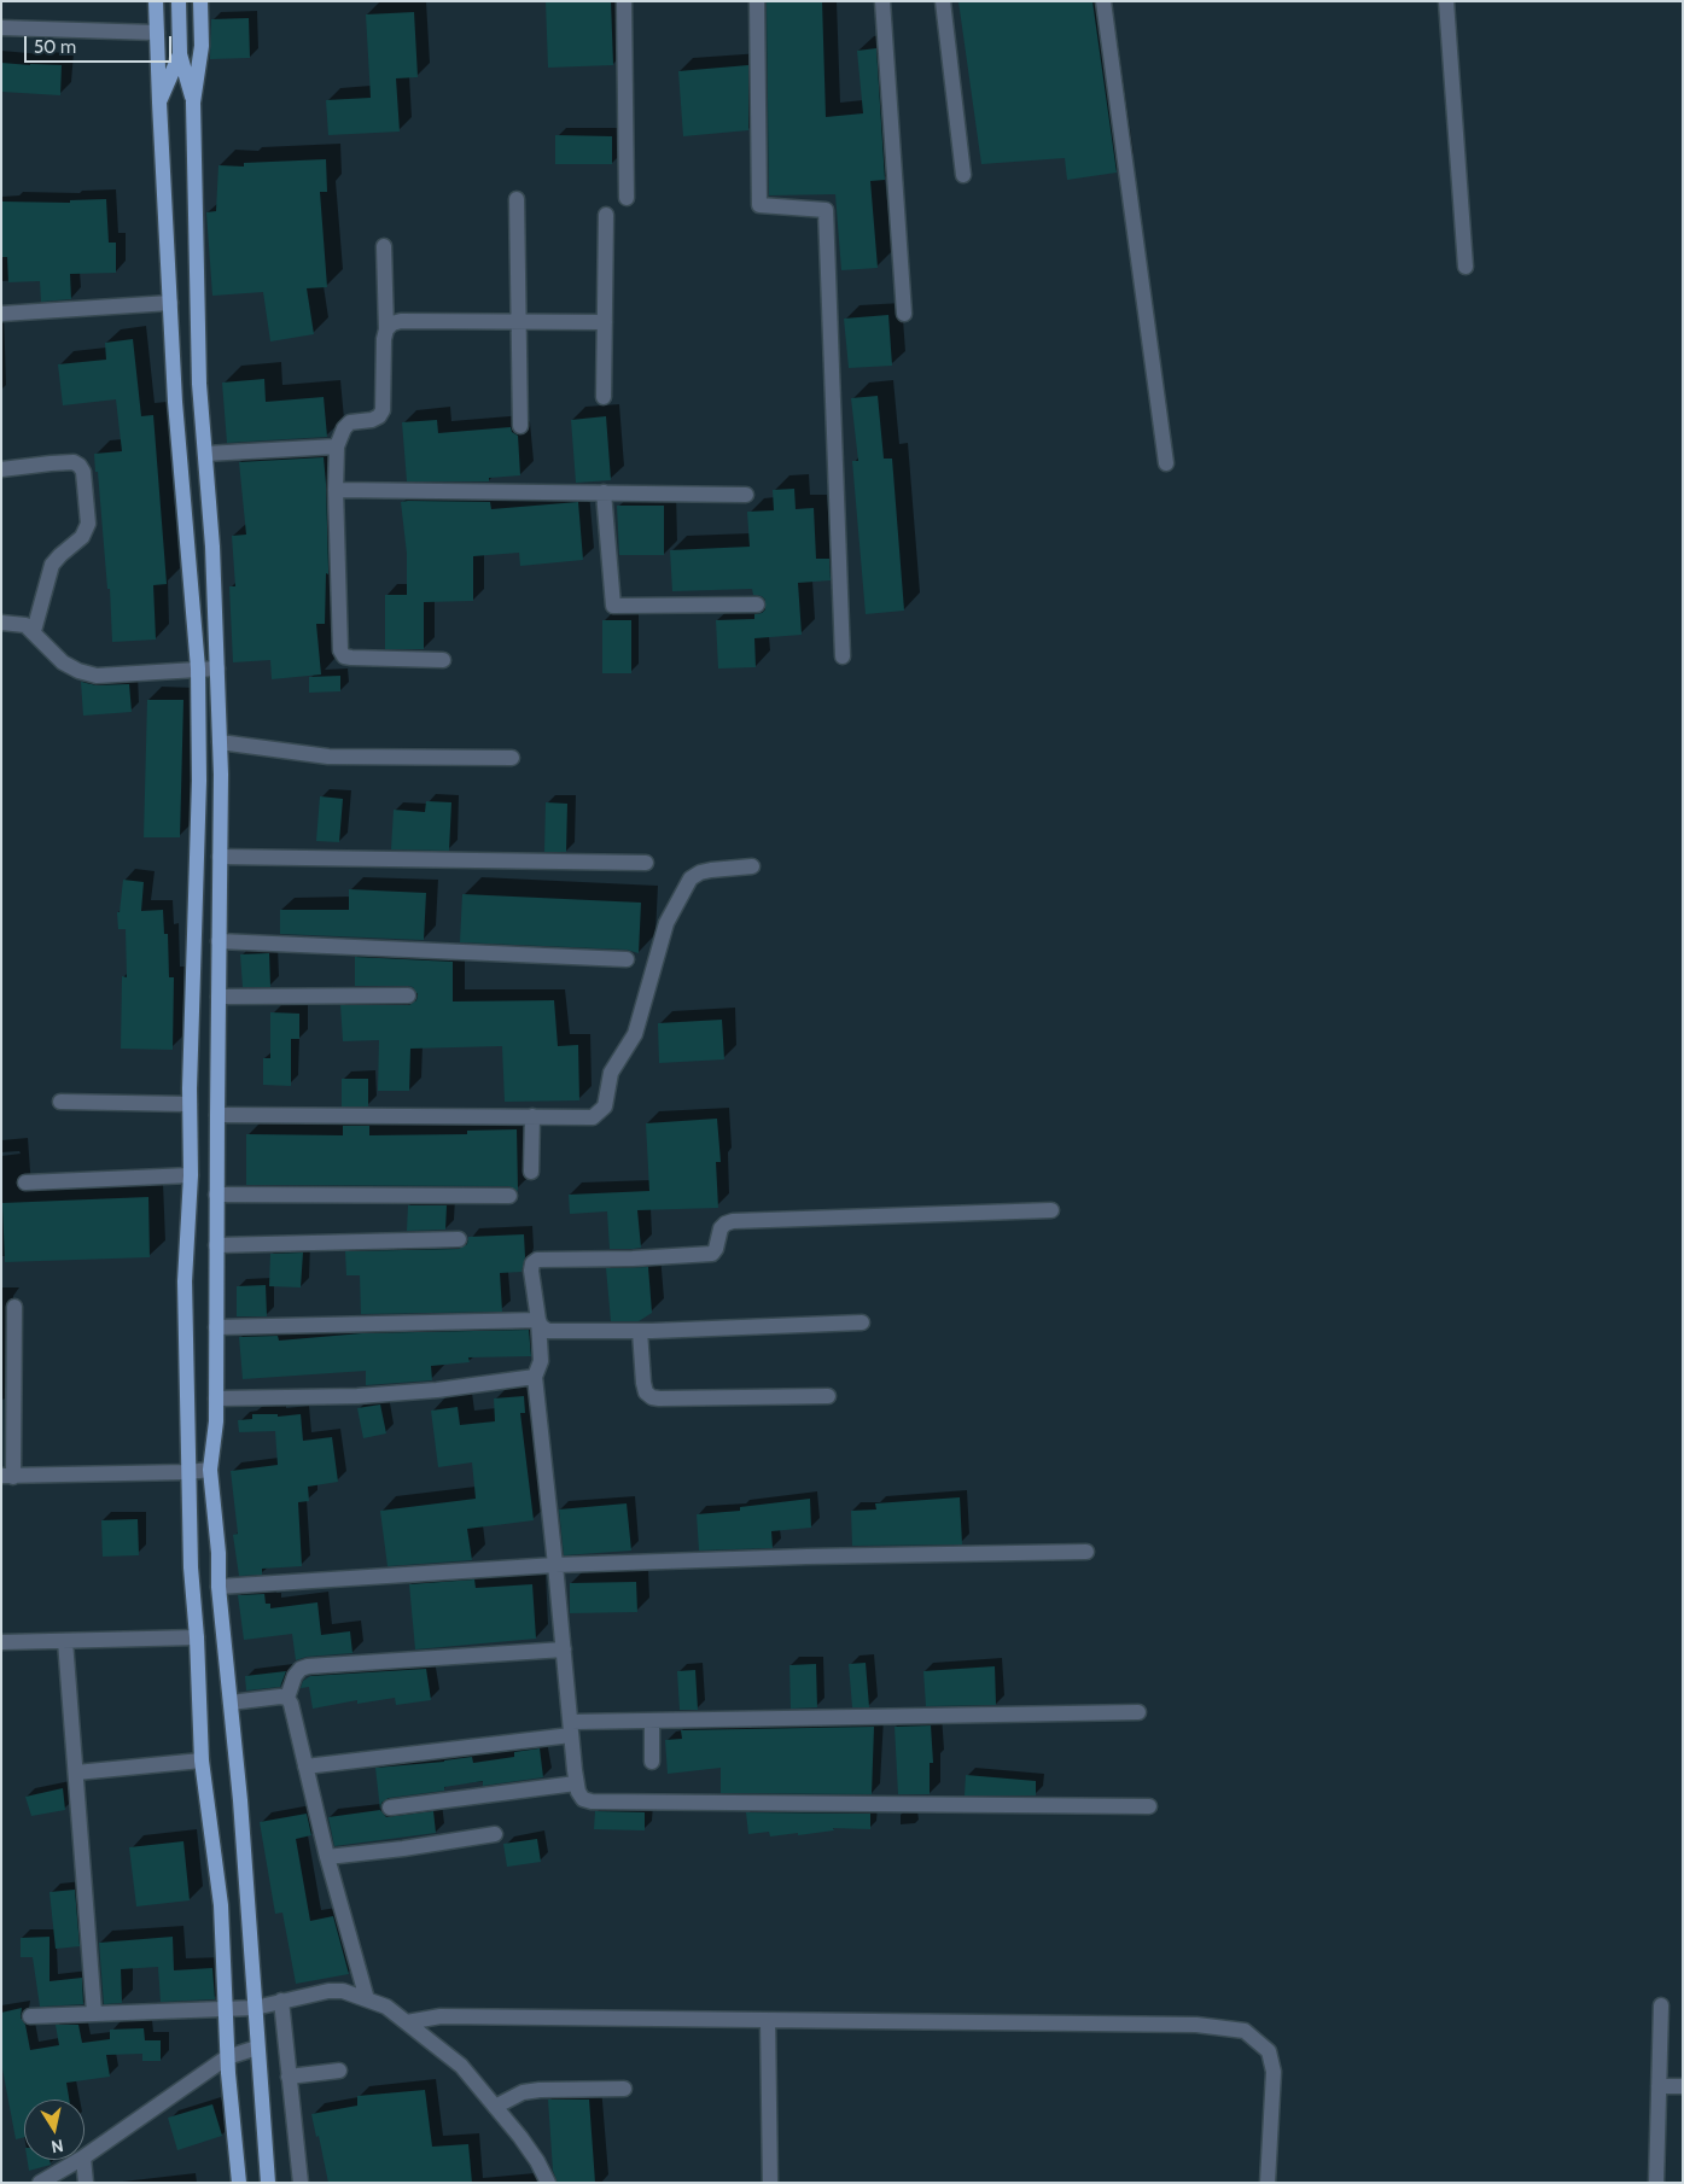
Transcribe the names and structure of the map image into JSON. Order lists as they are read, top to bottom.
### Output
{
  "scale_bar": "50 m",
  "north": "bottom"
}
